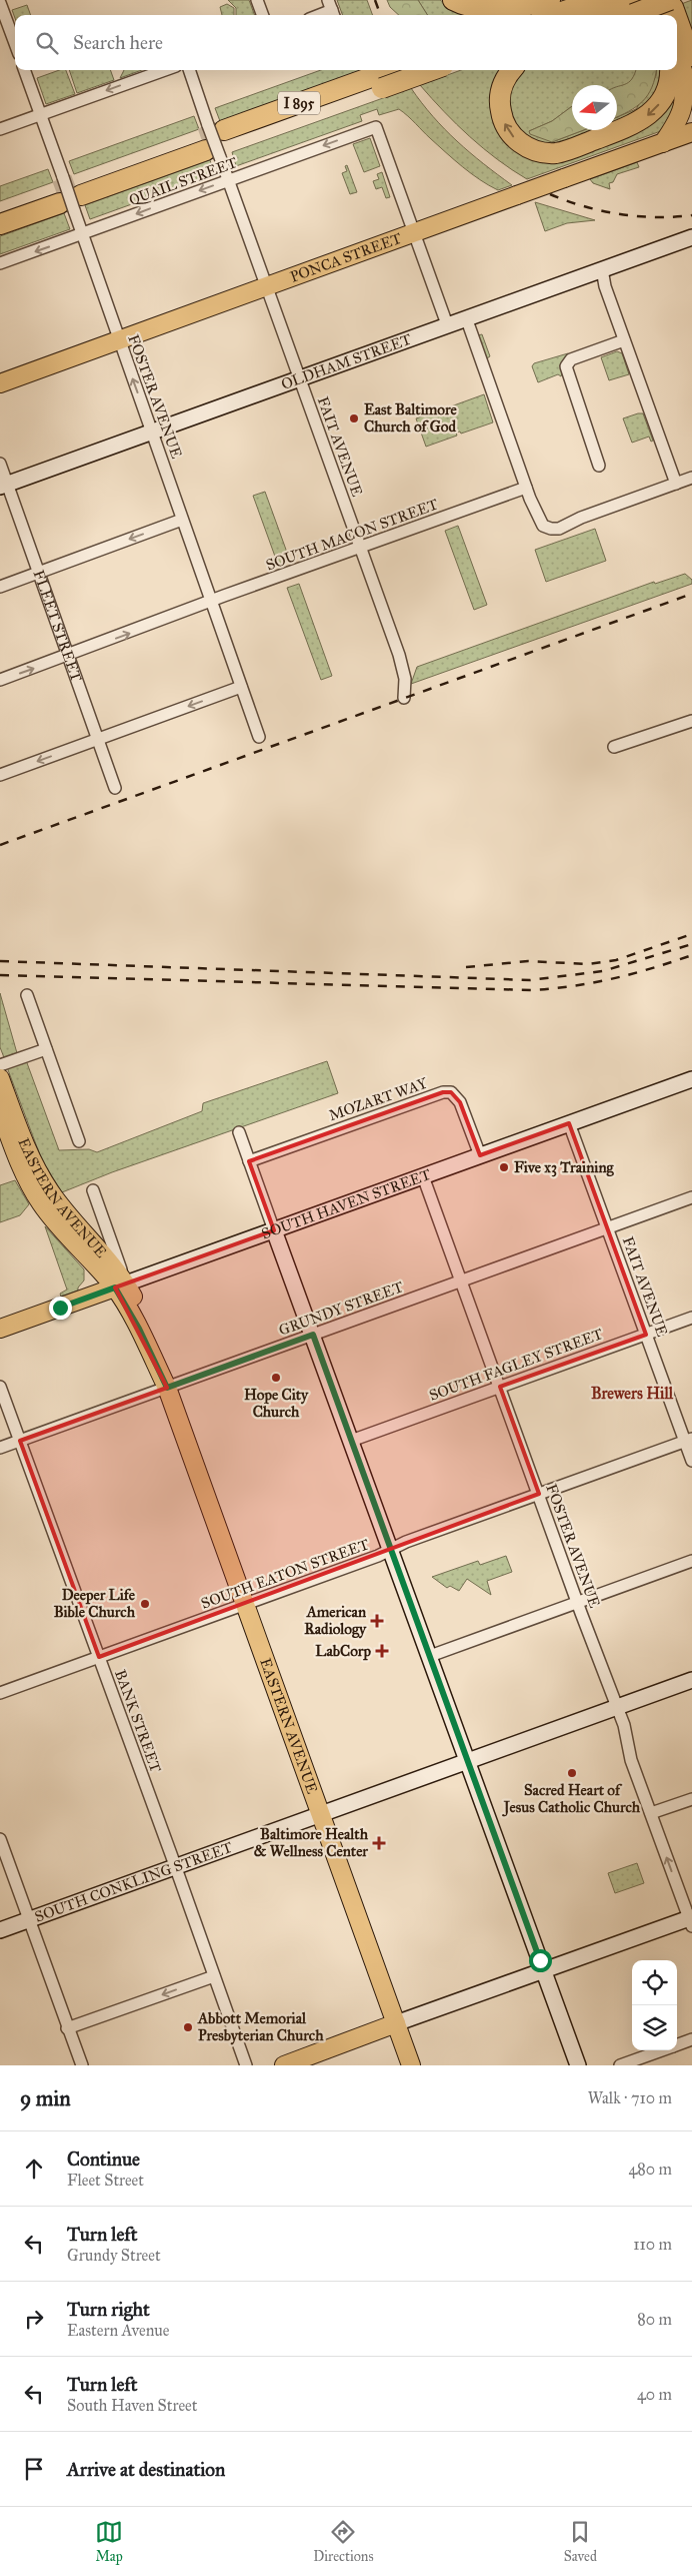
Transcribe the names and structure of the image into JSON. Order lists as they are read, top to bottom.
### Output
{
  "streets": {
    "highway": ["I 895"],
    "main road": ["PONCA STREET", "EASTERN AVENUE", "SOUTH HAVEN STREET"],
    "street": [
      "QUAIL STREET",
      "OLDHAM STREET",
      "FOSTER AVENUE",
      "FAIT AVENUE",
      "SOUTH MACON STREET",
      "FLEET STREET",
      "MOZART WAY",
      "GRUNDY STREET",
      "SOUTH FAGLEY STREET",
      "SOUTH EATON STREET",
      "BANK STREET",
      "SOUTH CONKLING STREET"
    ]
  },
  "crossings": [
    ["I 895", "FOSTER AVENUE"],
    ["I 895", "FAIT AVENUE"],
    ["QUAIL STREET", "PONCA STREET"],
    ["QUAIL STREET", "FOSTER AVENUE"],
    ["QUAIL STREET", "FAIT AVENUE"],
    ["PONCA STREET", "FOSTER AVENUE"],
    ["PONCA STREET", "FAIT AVENUE"],
    ["OLDHAM STREET", "FOSTER AVENUE"],
    ["OLDHAM STREET", "FAIT AVENUE"],
    ["OLDHAM STREET", "FLEET STREET"],
    ["FOSTER AVENUE", "SOUTH MACON STREET"],
    ["FOSTER AVENUE", "SOUTH HAVEN STREET"],
    ["FOSTER AVENUE", "GRUNDY STREET"],
    ["FOSTER AVENUE", "SOUTH FAGLEY STREET"],
    ["FOSTER AVENUE", "SOUTH EATON STREET"],
    ["FOSTER AVENUE", "SOUTH CONKLING STREET"],
    ["FAIT AVENUE", "SOUTH MACON STREET"],
    ["FAIT AVENUE", "SOUTH HAVEN STREET"],
    ["FAIT AVENUE", "GRUNDY STREET"],
    ["FAIT AVENUE", "SOUTH FAGLEY STREET"],
    ["FAIT AVENUE", "SOUTH EATON STREET"],
    ["SOUTH MACON STREET", "FLEET STREET"],
    ["MOZART WAY", "SOUTH HAVEN STREET"],
    ["EASTERN AVENUE", "SOUTH HAVEN STREET"],
    ["EASTERN AVENUE", "GRUNDY STREET"],
    ["EASTERN AVENUE", "SOUTH EATON STREET"],
    ["EASTERN AVENUE", "SOUTH CONKLING STREET"],
    ["GRUNDY STREET", "BANK STREET"],
    ["SOUTH EATON STREET", "BANK STREET"],
    ["BANK STREET", "SOUTH CONKLING STREET"]
  ],
  "one_way": ["QUAIL STREET"],
  "districts": ["Brewers Hill"],
  "places": {
    "other": [
      "East Baltimore Church of God",
      "Five x3 Training",
      "Hope City Church",
      "Deeper Life Bible Church",
      "Sacred Heart of Jesus Catholic Church",
      "Abbott Memorial Presbyterian Church"
    ],
    "health": ["American Radiology", "LabCorp", "Baltimore Health & Wellness Center"]
  },
  "north": "left",
  "page": {
    "search": "Search here",
    "heading": ["9 min", "Walk · 710 m"],
    "list": [
      ["Continue", "Fleet Street", "480 m"],
      ["Turn left", "Grundy Street", "110 m"],
      ["Turn right", "Eastern Avenue", "80 m"],
      ["Turn left", "South Haven Street", "40 m"],
      "Arrive at destination"
    ],
    "nav": ["Map", "Directions", "Saved"]
  }
}
